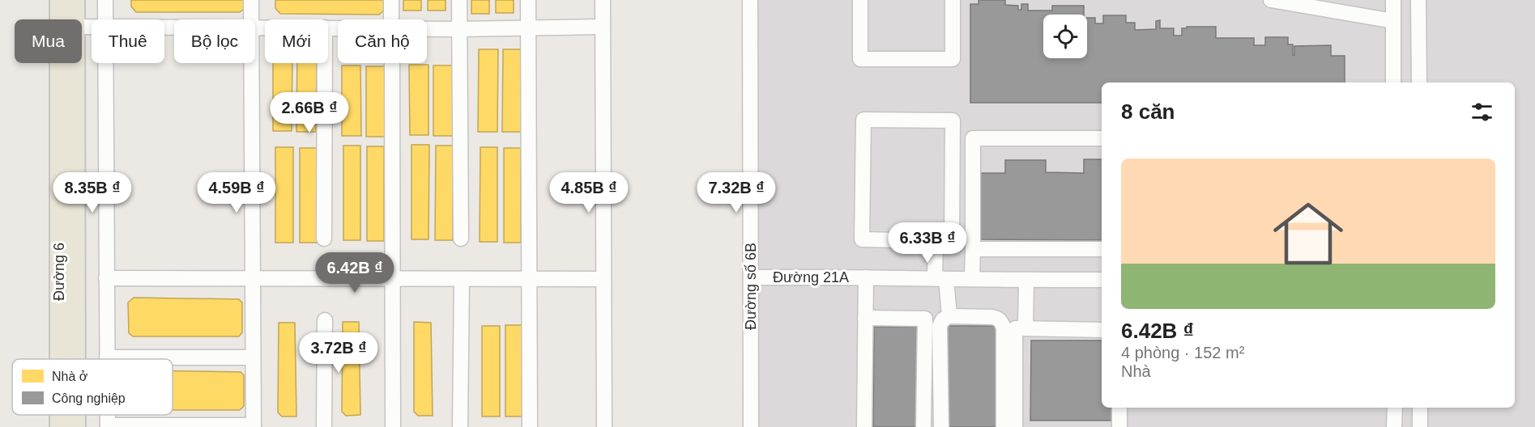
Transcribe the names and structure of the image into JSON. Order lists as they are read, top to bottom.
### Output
{
  "streets": {
    "main road": ["Đường 6"],
    "street": ["Đường 21A", "Đường số 6B"]
  },
  "crossings": [
    ["Đường 21A", "Đường số 6B"]
  ],
  "legend": ["Nhà ở", "Công nghiệp"],
  "page": {
    "chip": [
      "Mua",
      "Thuê",
      "Bộ lọc",
      "Mới",
      "Căn hộ"
    ],
    "heading": "8 căn",
    "price": [
      "2.66B ₫",
      "8.35B ₫",
      "4.59B ₫",
      "4.85B ₫",
      "7.32B ₫",
      "6.33B ₫",
      "6.42B ₫",
      "3.72B ₫"
    ],
    "list": [
      {
        "name": "6.42B ₫",
        "note": "4 phòng · 152 m² · Nhà"
      }
    ]
  }
}
